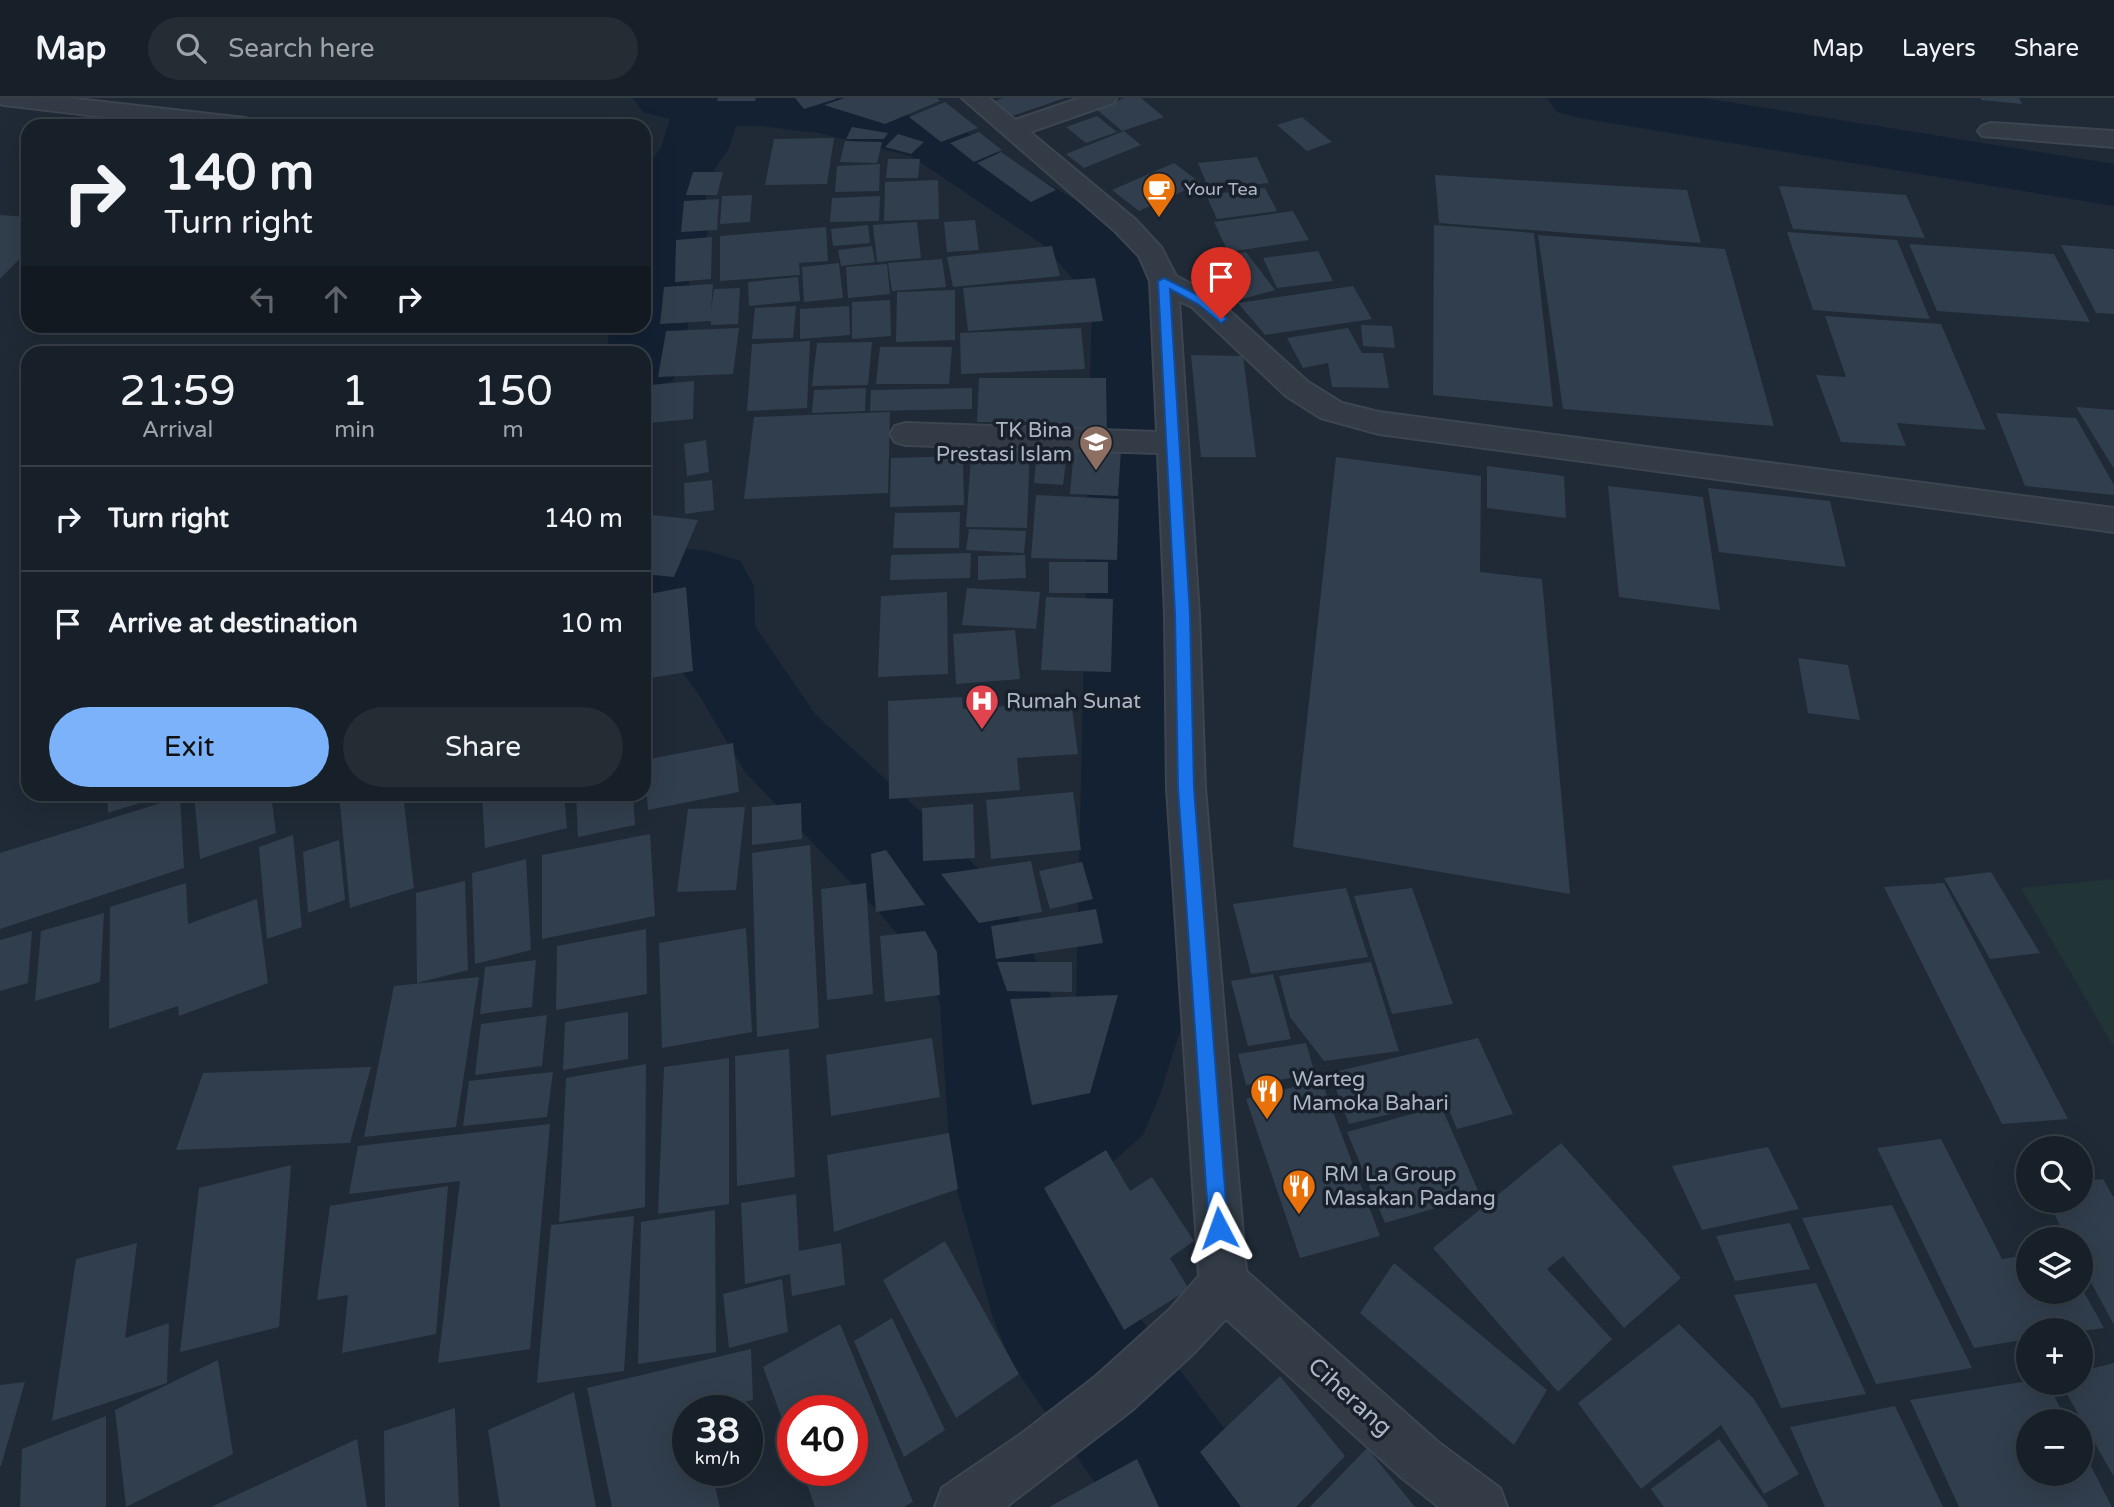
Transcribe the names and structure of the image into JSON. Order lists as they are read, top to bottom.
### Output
{
  "streets": {
    "street": ["Ciherang"]
  },
  "places": {
    "cafe": ["Your Tea"],
    "school or university": ["TK Bina Prestasi Islam"],
    "hospital": ["Rumah Sunat"],
    "restaurant": ["Warteg Mamoka Bahari", "RM La Group Masakan Padang"]
  },
  "page": {
    "header": "Map",
    "search": "Search here",
    "nav": ["Map", "Layers", "Share"],
    "turn": ["140 m", "Turn right"],
    "eta": [
      "21:59",
      "Arrival",
      "1",
      "min",
      "150",
      "m"
    ],
    "list": [
      {
        "name": "Turn right",
        "value": "140 m"
      },
      {
        "name": "Arrive at destination",
        "value": "10 m"
      }
    ],
    "buttons": ["Exit", "Share"],
    "map_buttons": ["+", "−"],
    "speed": "38 km/h",
    "limit": "40"
  }
}
